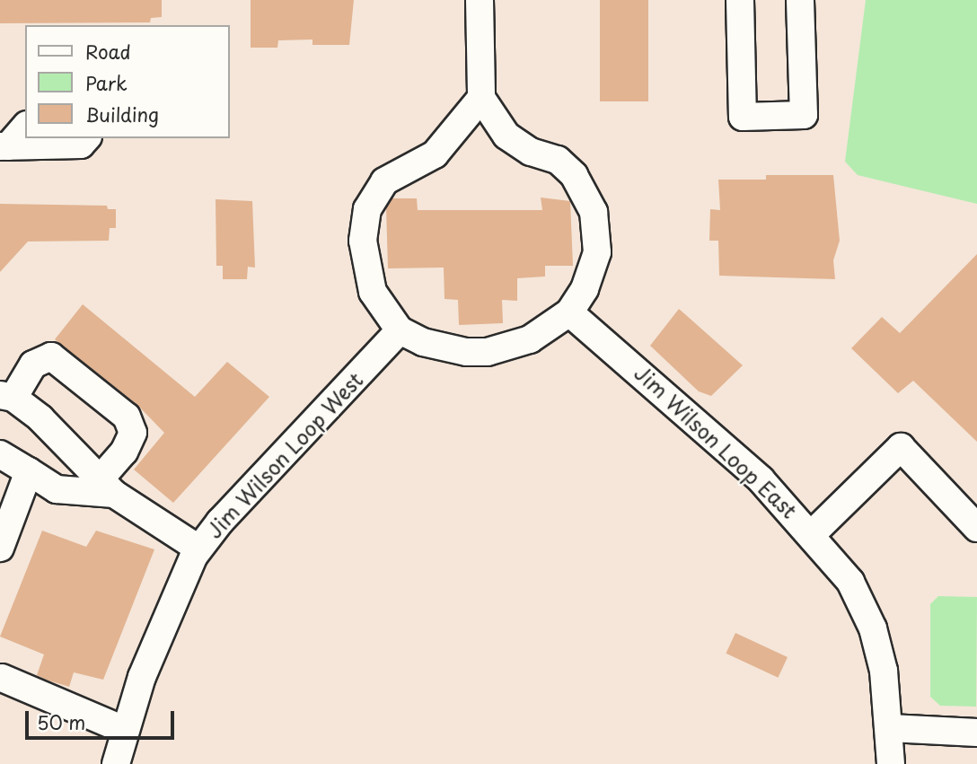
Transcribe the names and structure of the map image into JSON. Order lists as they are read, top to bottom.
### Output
{
  "streets": {
    "street": ["Jim Wilson Loop East", "Jim Wilson Loop West"]
  },
  "legend": ["Road", "Park", "Building"],
  "scale_bar": "50 m"
}
